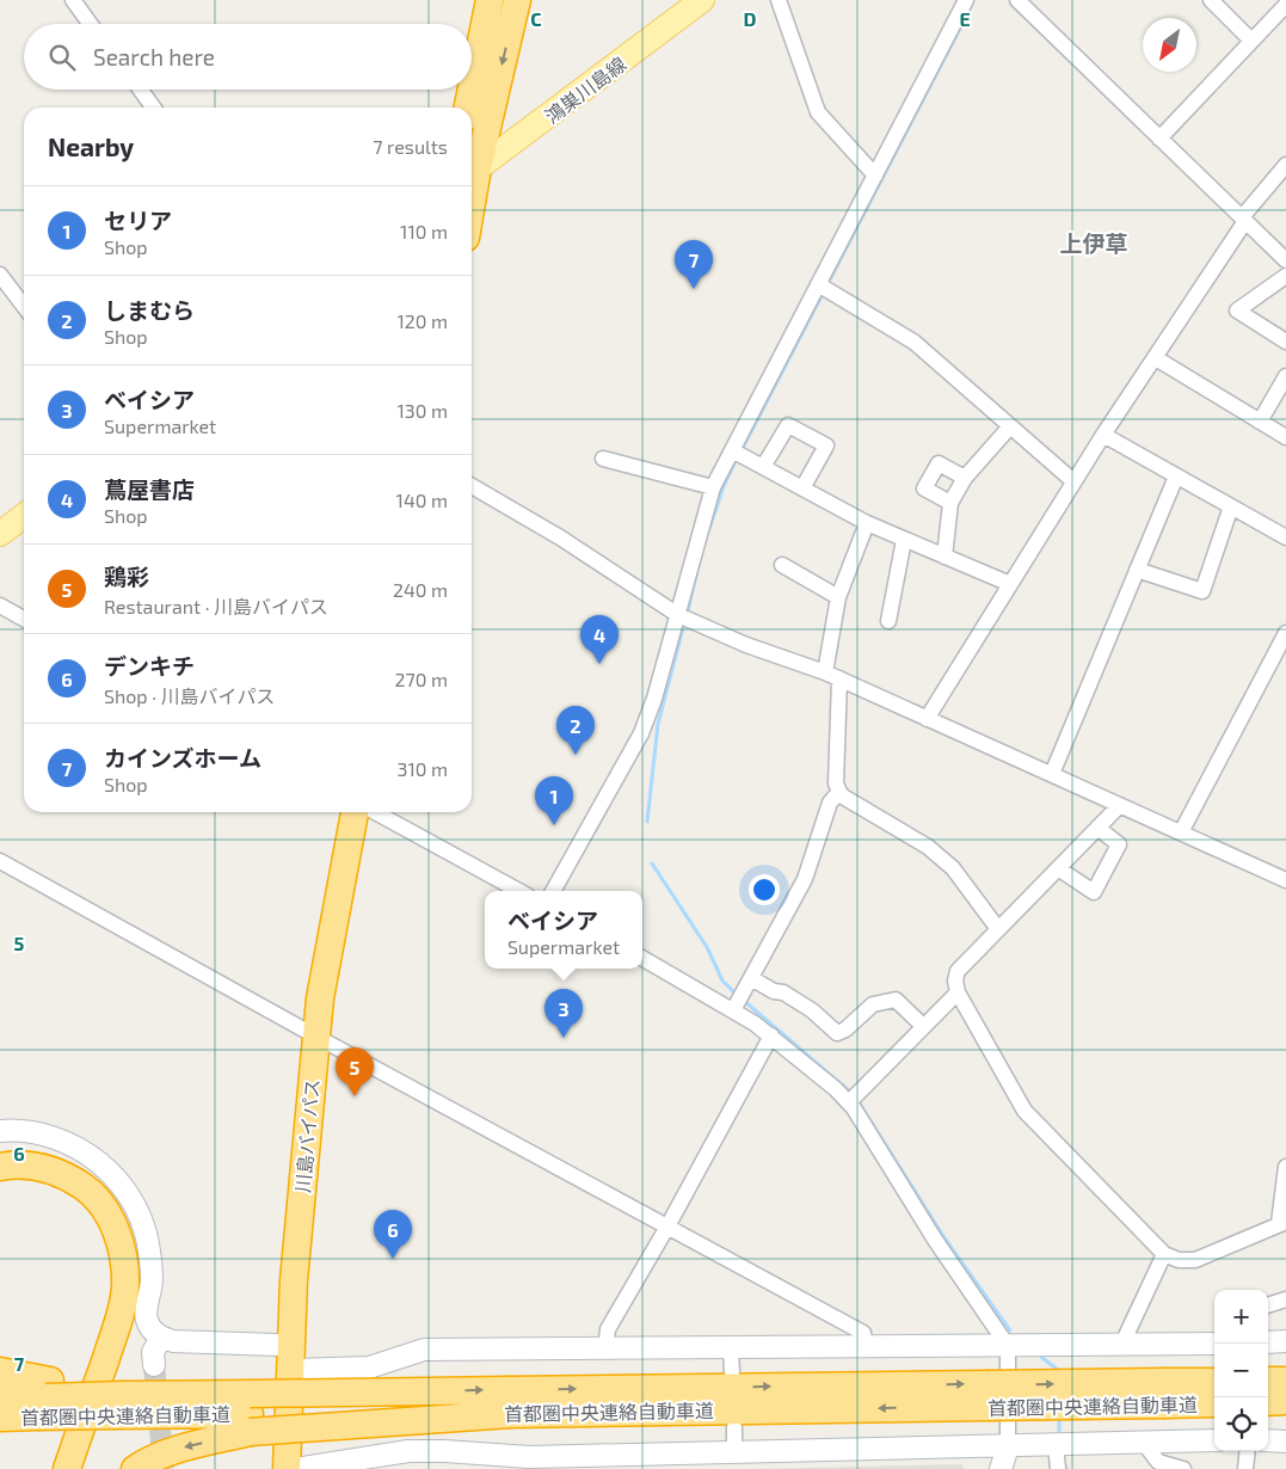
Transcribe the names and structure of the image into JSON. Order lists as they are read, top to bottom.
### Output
{
  "streets": {
    "highway": ["川島バイパス", "首都圏中央連絡自動車道"],
    "main road": ["鴻巣川島線"]
  },
  "districts": ["上伊草"],
  "north": "bottom left",
  "page": {
    "search": "Search here",
    "heading": ["Nearby", "7 results"],
    "list": [
      {
        "mark": "1",
        "name": "セリア",
        "note": "Shop",
        "value": "110 m"
      },
      {
        "mark": "2",
        "name": "しまむら",
        "note": "Shop",
        "value": "120 m"
      },
      {
        "mark": "3",
        "name": "ベイシア",
        "note": "Supermarket",
        "value": "130 m"
      },
      {
        "mark": "4",
        "name": "蔦屋書店",
        "note": "Shop",
        "value": "140 m"
      },
      {
        "mark": "5",
        "name": "鶏彩",
        "note": "Restaurant · 川島バイパス",
        "value": "240 m"
      },
      {
        "mark": "6",
        "name": "デンキチ",
        "note": "Shop · 川島バイパス",
        "value": "270 m"
      },
      {
        "mark": "7",
        "name": "カインズホーム",
        "note": "Shop",
        "value": "310 m"
      }
    ],
    "pins": [
      "7",
      "4",
      "2",
      "1",
      "3",
      "5",
      "6"
    ],
    "popup": ["ベイシア", "Supermarket"],
    "map_buttons": ["+", "−"]
  },
  "grid": {
    "columns": ["C", "D", "E"],
    "rows": ["5", "6", "7"]
  }
}
